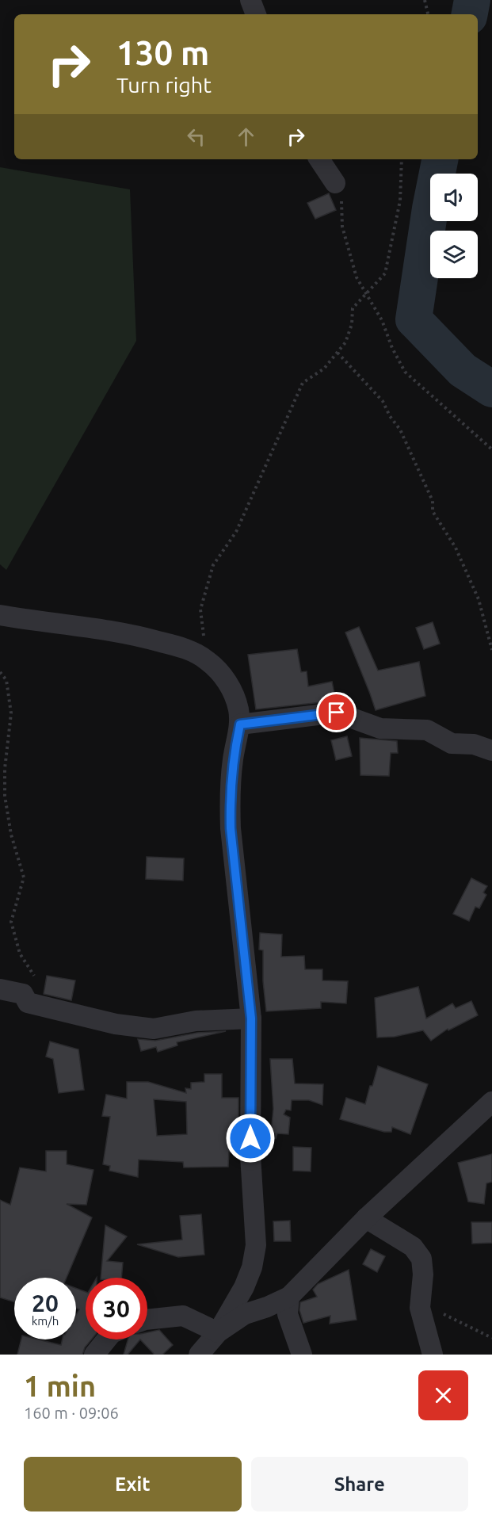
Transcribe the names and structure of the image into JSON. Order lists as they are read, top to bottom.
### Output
{
  "page": {
    "turn": ["130 m", "Turn right"],
    "speed": "20 km/h",
    "limit": "30",
    "heading": ["1 min", "160 m · 09:06"],
    "buttons": ["Exit", "Share"]
  }
}
